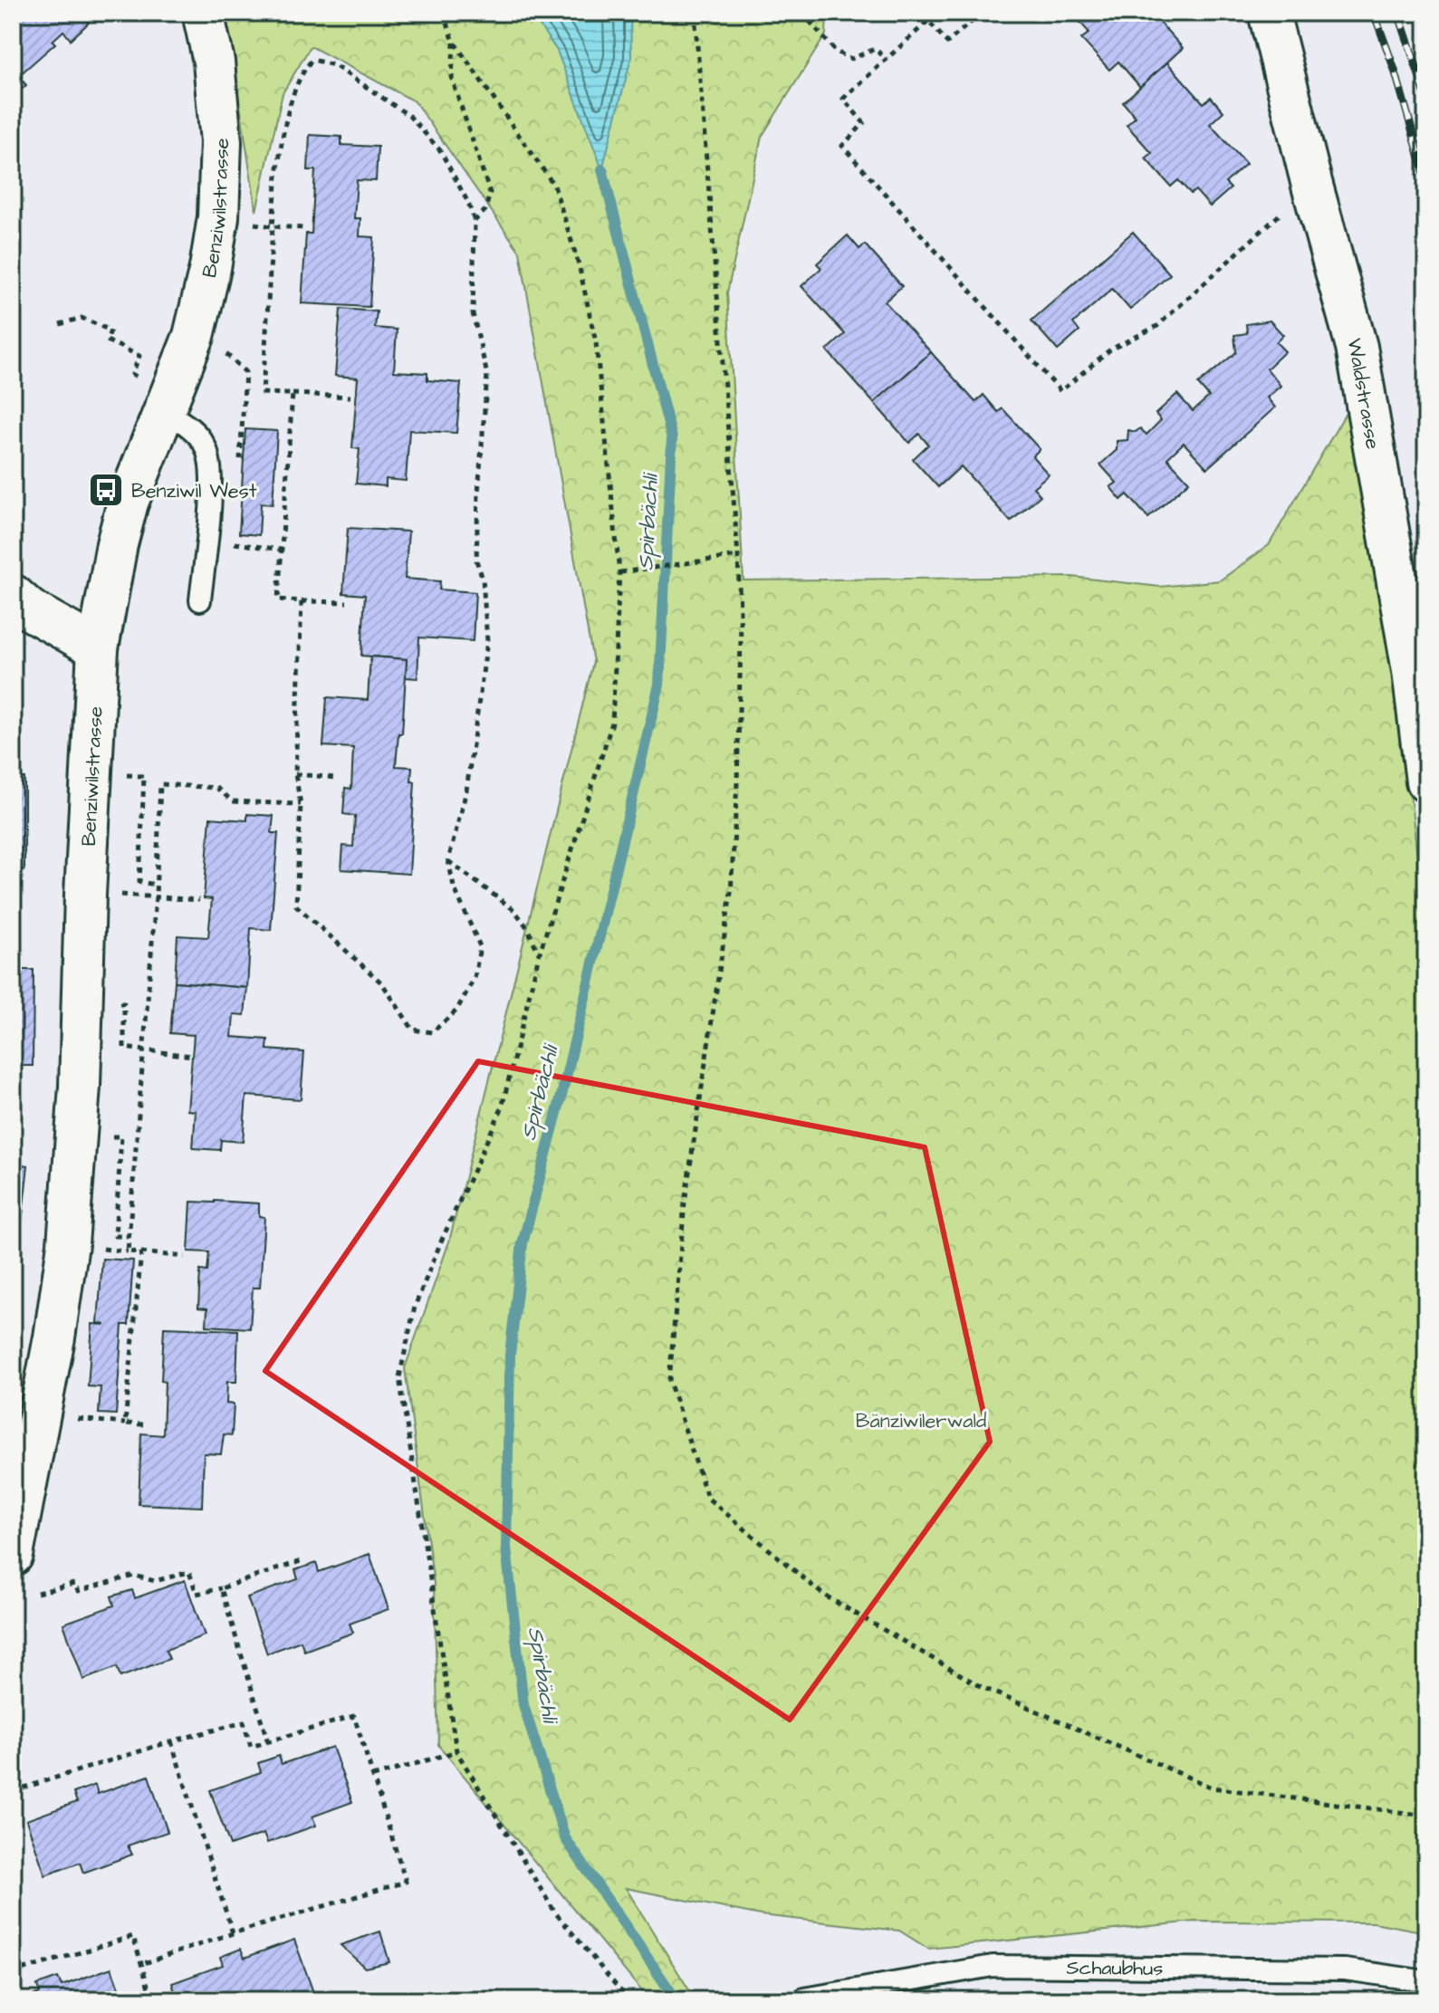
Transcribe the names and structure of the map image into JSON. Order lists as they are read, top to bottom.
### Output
{
  "streets": {
    "street": ["Benziwilstrasse", "Waldstrasse"],
    "lane": ["Schaubhus"]
  },
  "water": ["Spirbächli"],
  "parks": ["Bänziwilerwald"],
  "places": {
    "bus stop": ["Benziwil West"]
  }
}
